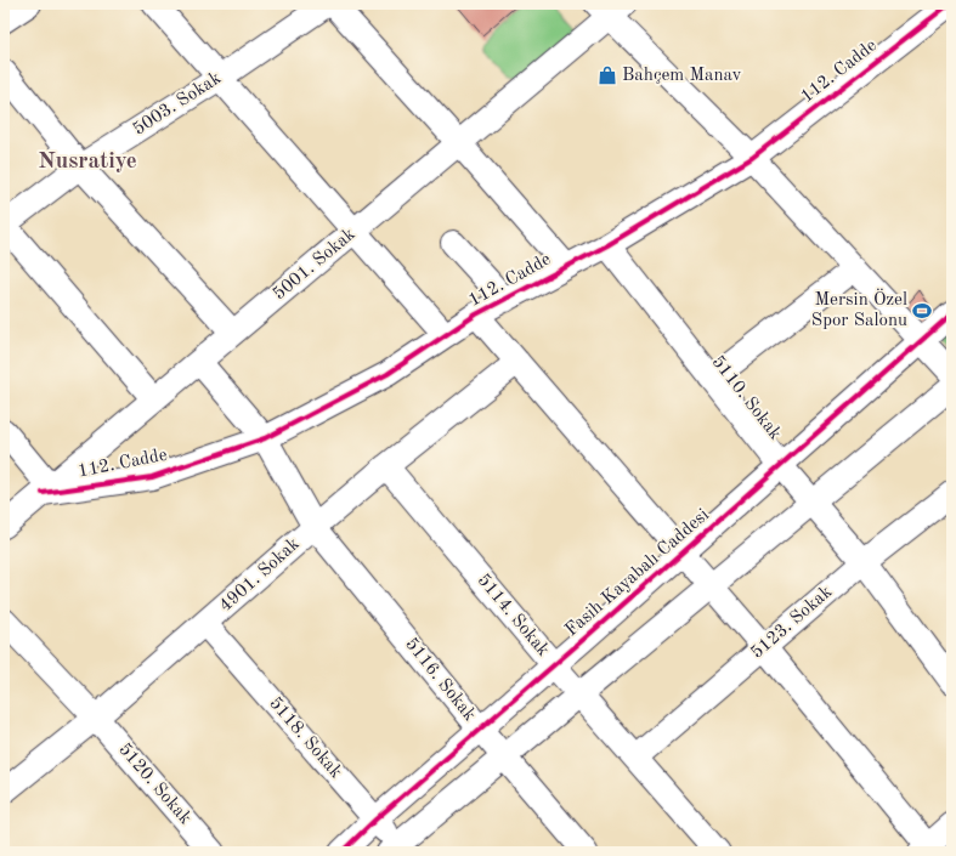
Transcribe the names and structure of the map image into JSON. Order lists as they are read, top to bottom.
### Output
{
  "streets": {
    "street": [
      "112. Cadde",
      "5003. Sokak",
      "5001. Sokak",
      "5110. Sokak",
      "Fasih Kayabalı Caddesi",
      "4901. Sokak",
      "5114. Sokak",
      "5123. Sokak",
      "5116. Sokak",
      "5118. Sokak",
      "5120. Sokak"
    ]
  },
  "crossings": [
    ["112. Cadde", "5001. Sokak"],
    ["112. Cadde", "5110. Sokak"],
    ["112. Cadde", "5116. Sokak"],
    ["5001. Sokak", "5116. Sokak"],
    ["5110. Sokak", "Fasih Kayabalı Caddesi"],
    ["5110. Sokak", "5123. Sokak"],
    ["Fasih Kayabalı Caddesi", "5114. Sokak"],
    ["Fasih Kayabalı Caddesi", "5116. Sokak"],
    ["Fasih Kayabalı Caddesi", "5118. Sokak"],
    ["4901. Sokak", "5114. Sokak"],
    ["4901. Sokak", "5116. Sokak"],
    ["4901. Sokak", "5118. Sokak"],
    ["4901. Sokak", "5120. Sokak"],
    ["5114. Sokak", "5123. Sokak"]
  ],
  "districts": ["Nusratiye"],
  "places": {
    "shop": ["Bahçem Manav"],
    "sports": ["Mersin Özel Spor Salonu"]
  }
}
